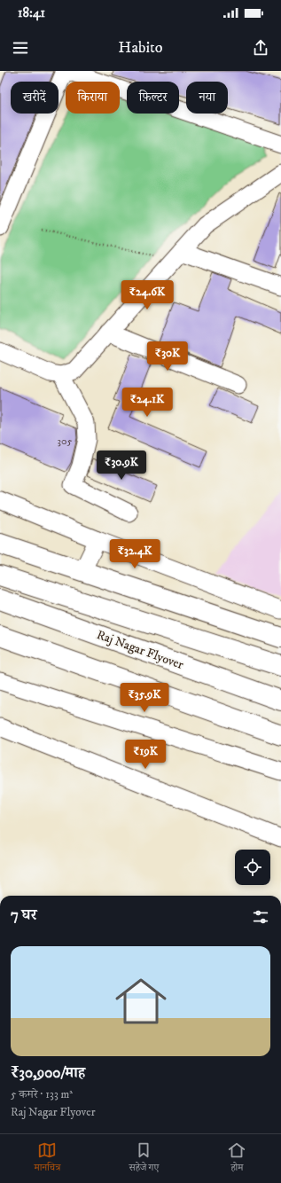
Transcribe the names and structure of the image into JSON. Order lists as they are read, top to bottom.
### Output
{
  "streets": {
    "street": ["Raj Nagar Flyover"]
  },
  "house_numbers": ["305"],
  "page": {
    "status": "18:41",
    "header": "Habito",
    "chip": [
      "खरीदें",
      "किराया",
      "फ़िल्टर",
      "नया"
    ],
    "price": [
      "₹24.6K",
      "₹30K",
      "₹24.1K",
      "₹30.9K",
      "₹32.4K",
      "₹35.9K",
      "₹19K"
    ],
    "heading": "7 घर",
    "list": [
      {
        "name": "₹30,900/माह",
        "note": "5 कमरे · 133 m² · Raj Nagar Flyover"
      }
    ],
    "tabs": ["मानचित्र", "सहेजे गए", "होम"]
  }
}
